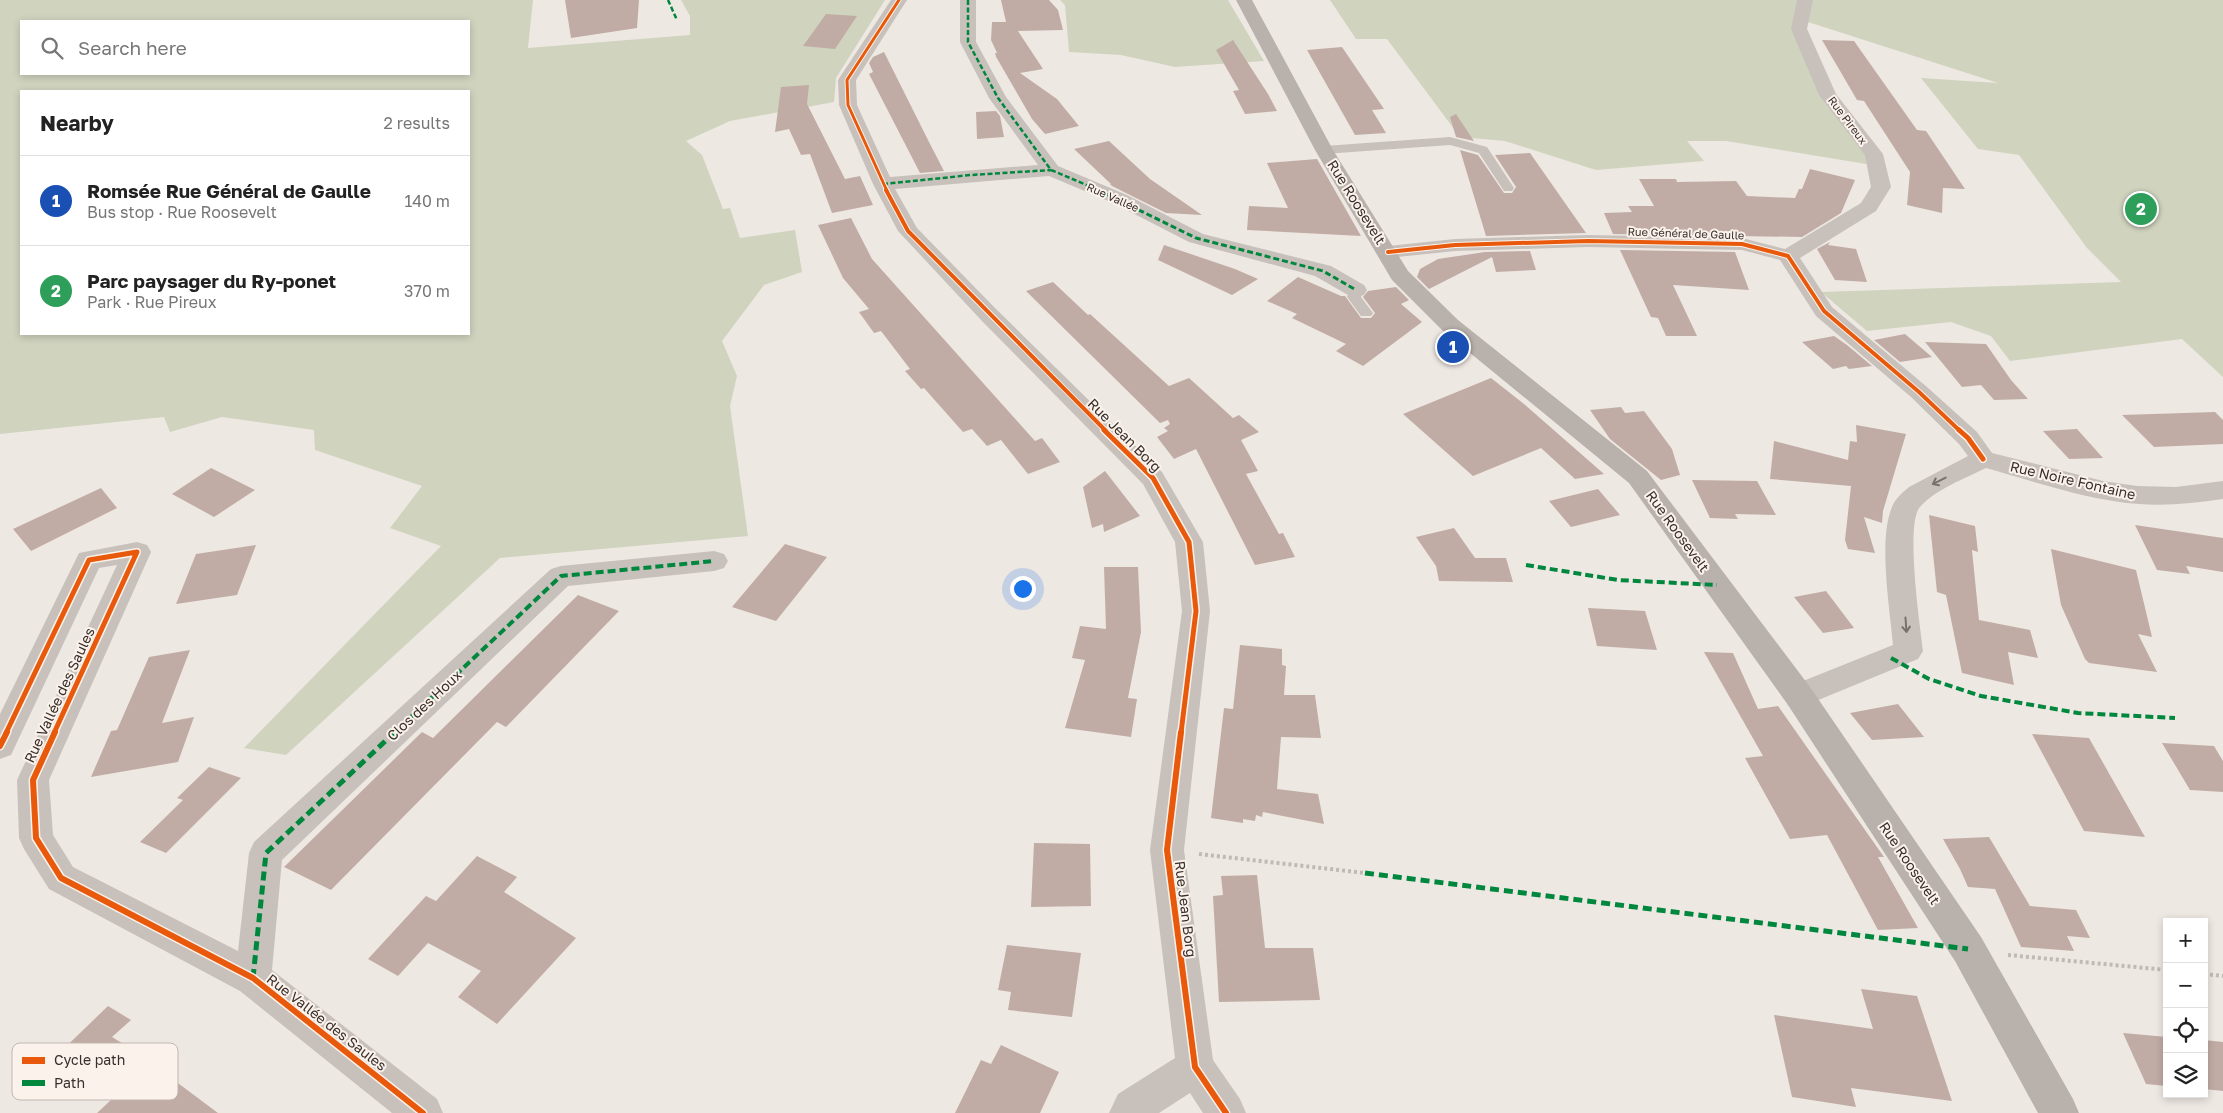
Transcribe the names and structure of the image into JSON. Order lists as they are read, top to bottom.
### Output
{
  "streets": {
    "main road": ["Rue Roosevelt"],
    "street": [
      "Rue Pireux",
      "Rue Vallée",
      "Rue Général de Gaulle",
      "Rue Jean Borg",
      "Rue Noire Fontaine",
      "Rue Vallée des Saules",
      "Clos des Houx"
    ]
  },
  "crossings": [
    ["Rue Pireux", "Rue Général de Gaulle"],
    ["Rue Roosevelt", "Rue Général de Gaulle"],
    ["Rue Vallée des Saules", "Clos des Houx"]
  ],
  "legend": ["Cycle path", "Path"],
  "page": {
    "search": "Search here",
    "heading": ["Nearby", "2 results"],
    "list": [
      {
        "mark": "1",
        "name": "Romsée Rue Général de Gaulle",
        "note": "Bus stop · Rue Roosevelt",
        "value": "140 m"
      },
      {
        "mark": "2",
        "name": "Parc paysager du Ry-ponet",
        "note": "Park · Rue Pireux",
        "value": "370 m"
      }
    ],
    "pins": ["2", "1"],
    "map_buttons": ["+", "−"]
  }
}
